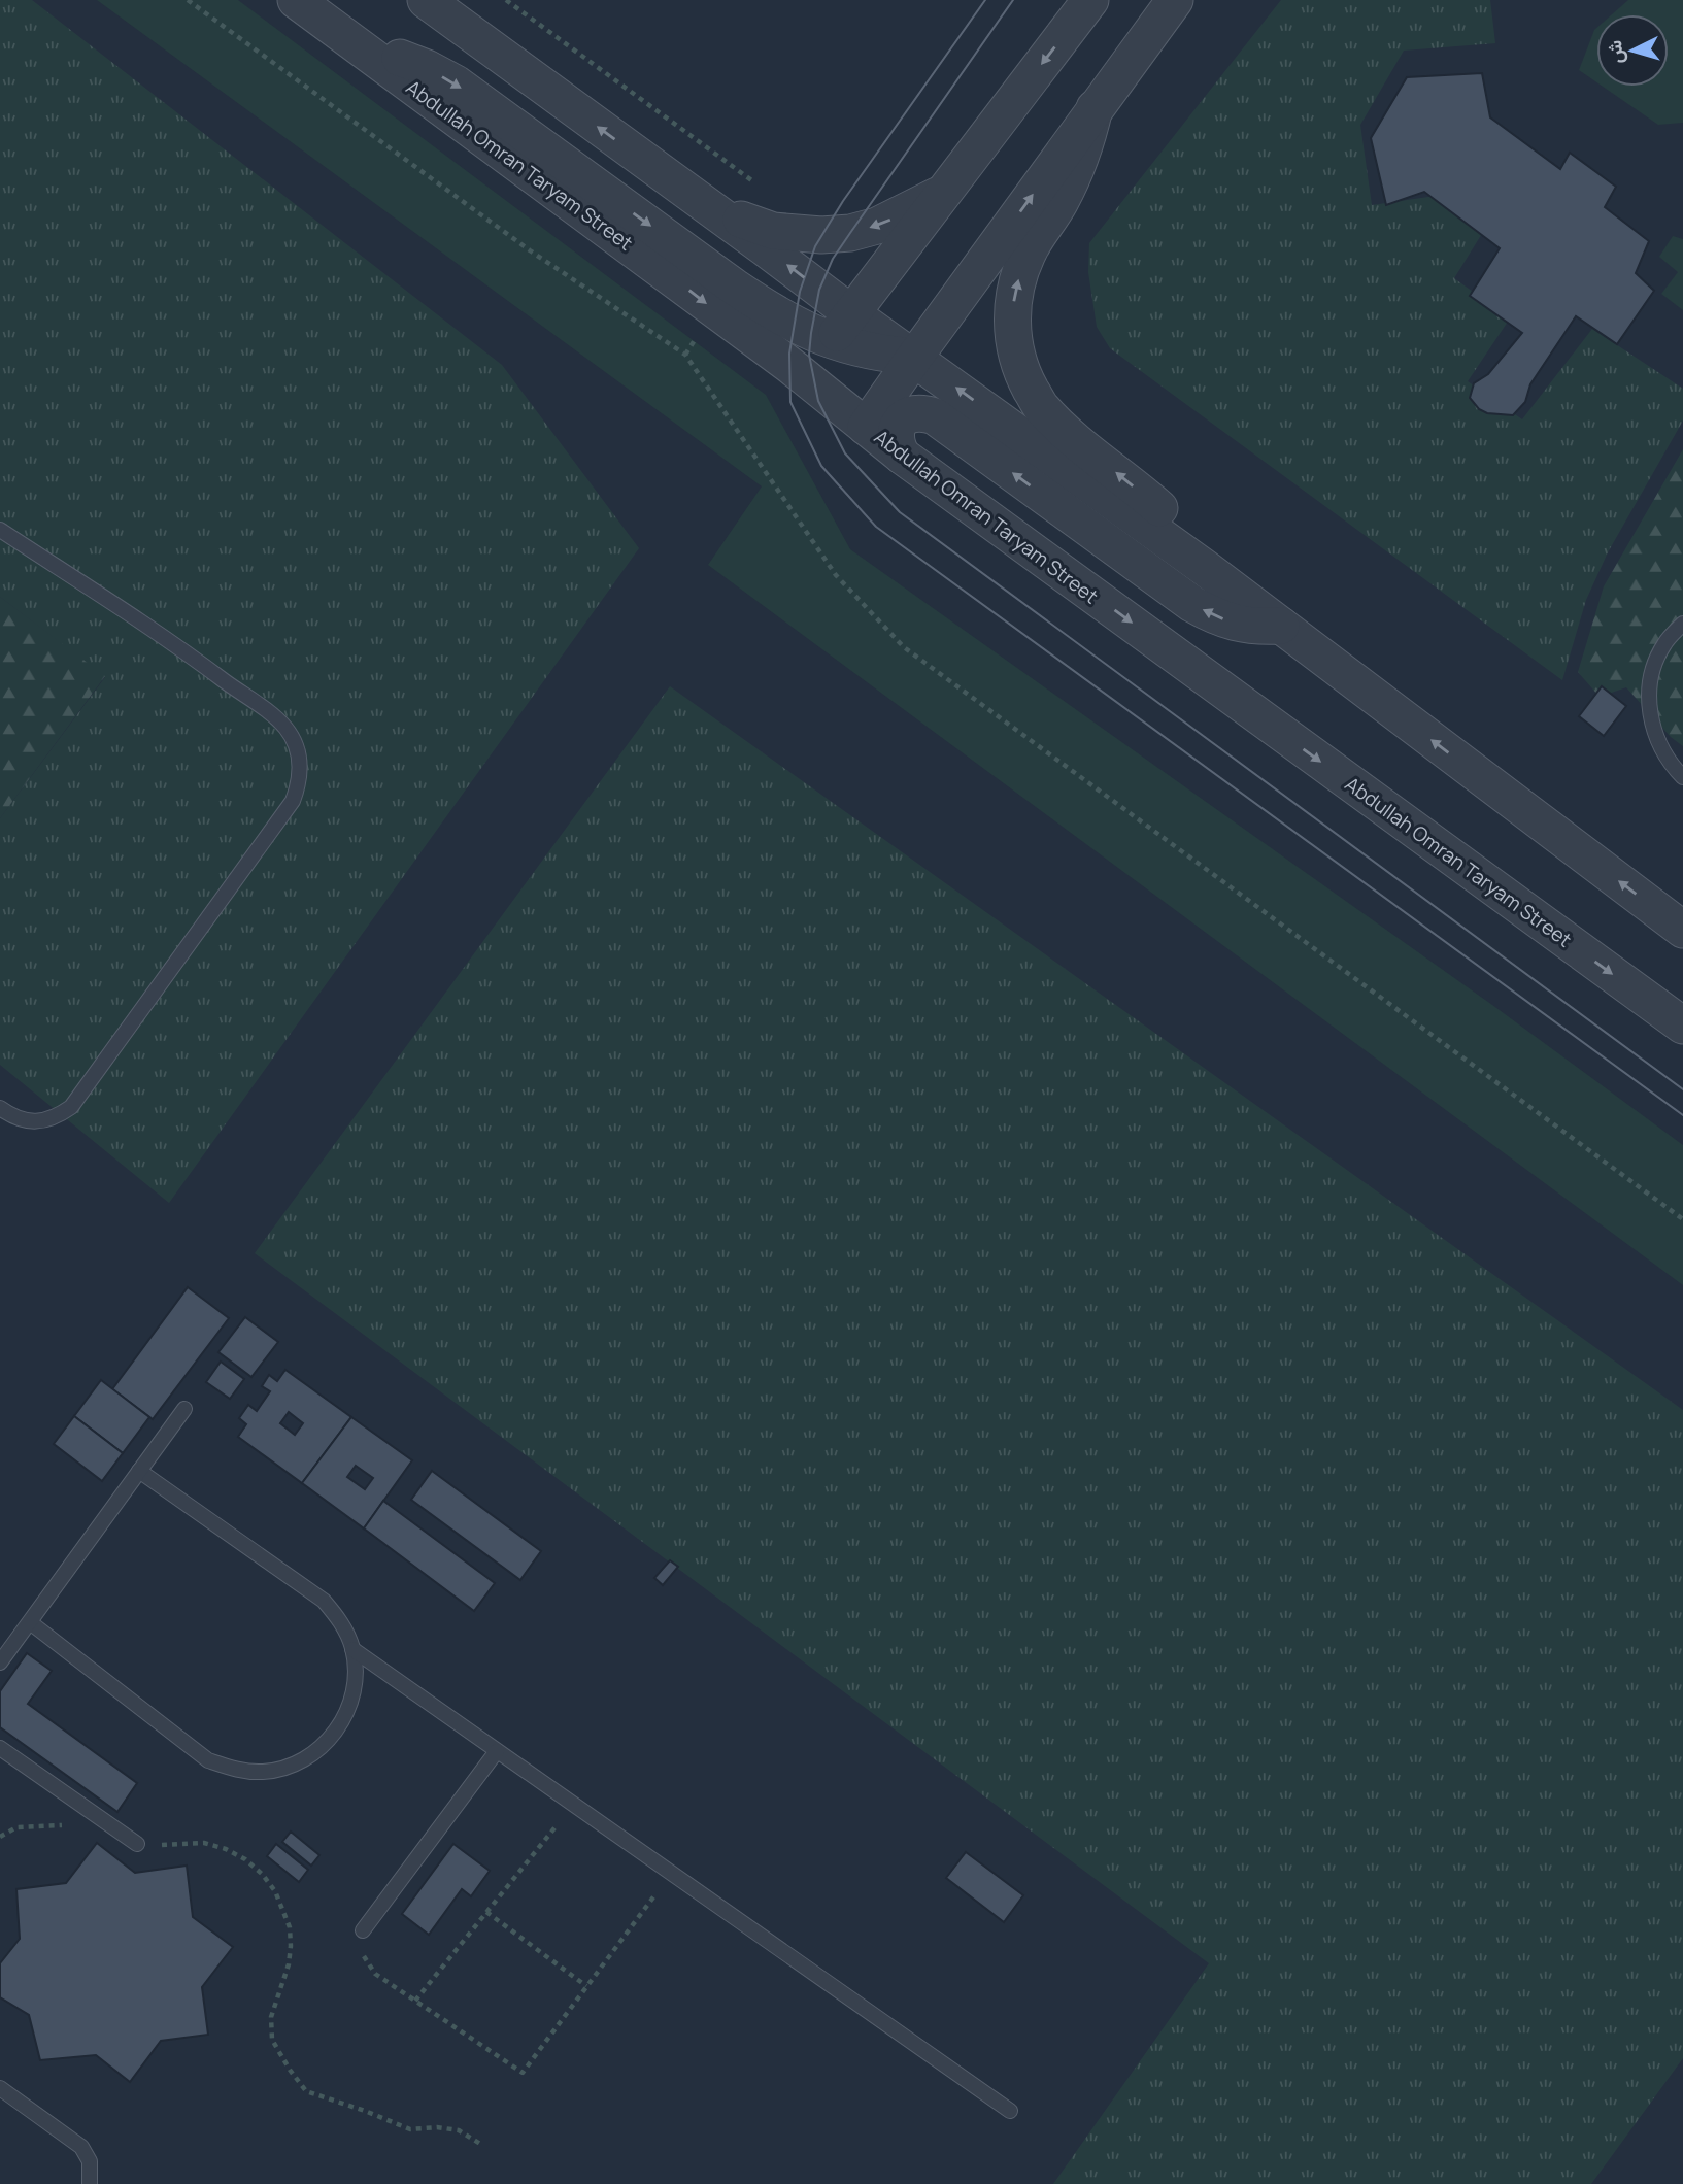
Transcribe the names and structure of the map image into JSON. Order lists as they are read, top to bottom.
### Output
{
  "streets": {
    "street": ["Abdullah Omran Taryam Street"]
  },
  "north": "left"
}
